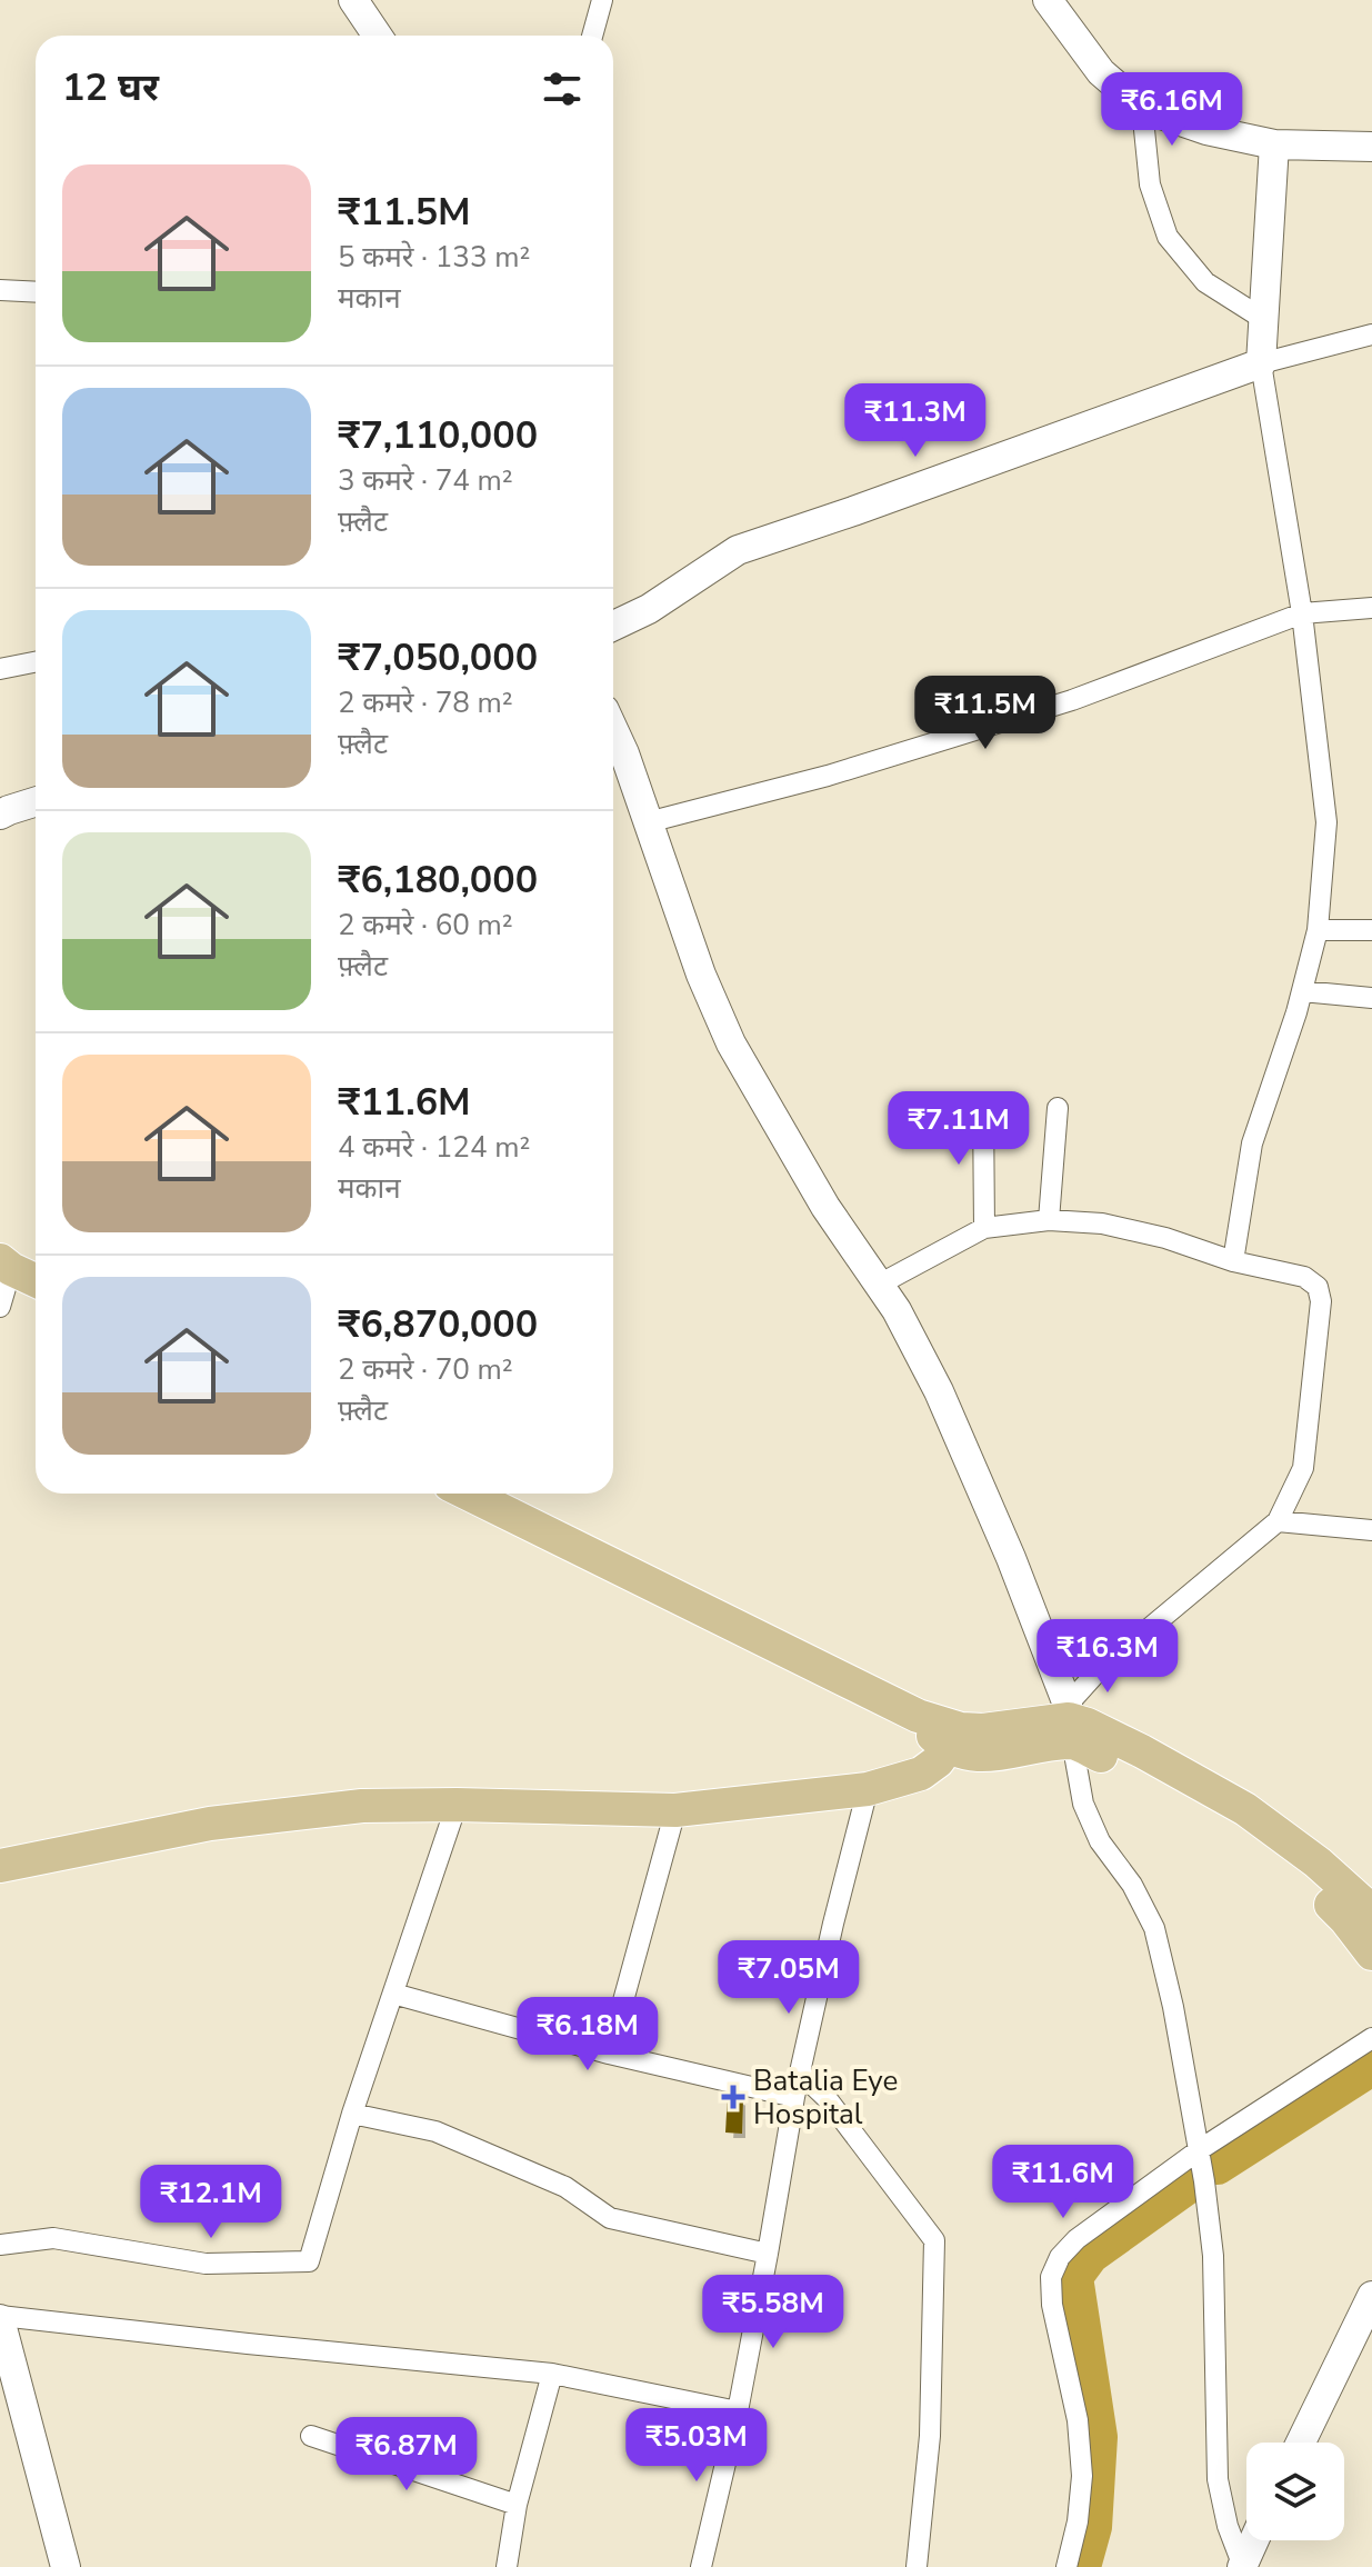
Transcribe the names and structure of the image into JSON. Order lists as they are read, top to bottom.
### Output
{
  "places": {
    "health": ["Batalia Eye Hospital"]
  },
  "page": {
    "heading": "12 घर",
    "price": [
      "₹6.16M",
      "₹11.3M",
      "₹11.5M",
      "₹7.11M",
      "₹16.3M",
      "₹7.05M",
      "₹6.18M",
      "₹11.6M",
      "₹12.1M",
      "₹5.58M",
      "₹5.03M",
      "₹6.87M"
    ],
    "list": [
      {
        "name": "₹11.5M",
        "note": "5 कमरे · 133 m² · मकान"
      },
      {
        "name": "₹7,110,000",
        "note": "3 कमरे · 74 m² · फ़्लैट"
      },
      {
        "name": "₹7,050,000",
        "note": "2 कमरे · 78 m² · फ़्लैट"
      },
      {
        "name": "₹6,180,000",
        "note": "2 कमरे · 60 m² · फ़्लैट"
      },
      {
        "name": "₹11.6M",
        "note": "4 कमरे · 124 m² · मकान"
      },
      {
        "name": "₹6,870,000",
        "note": "2 कमरे · 70 m² · फ़्लैट"
      }
    ]
  }
}
